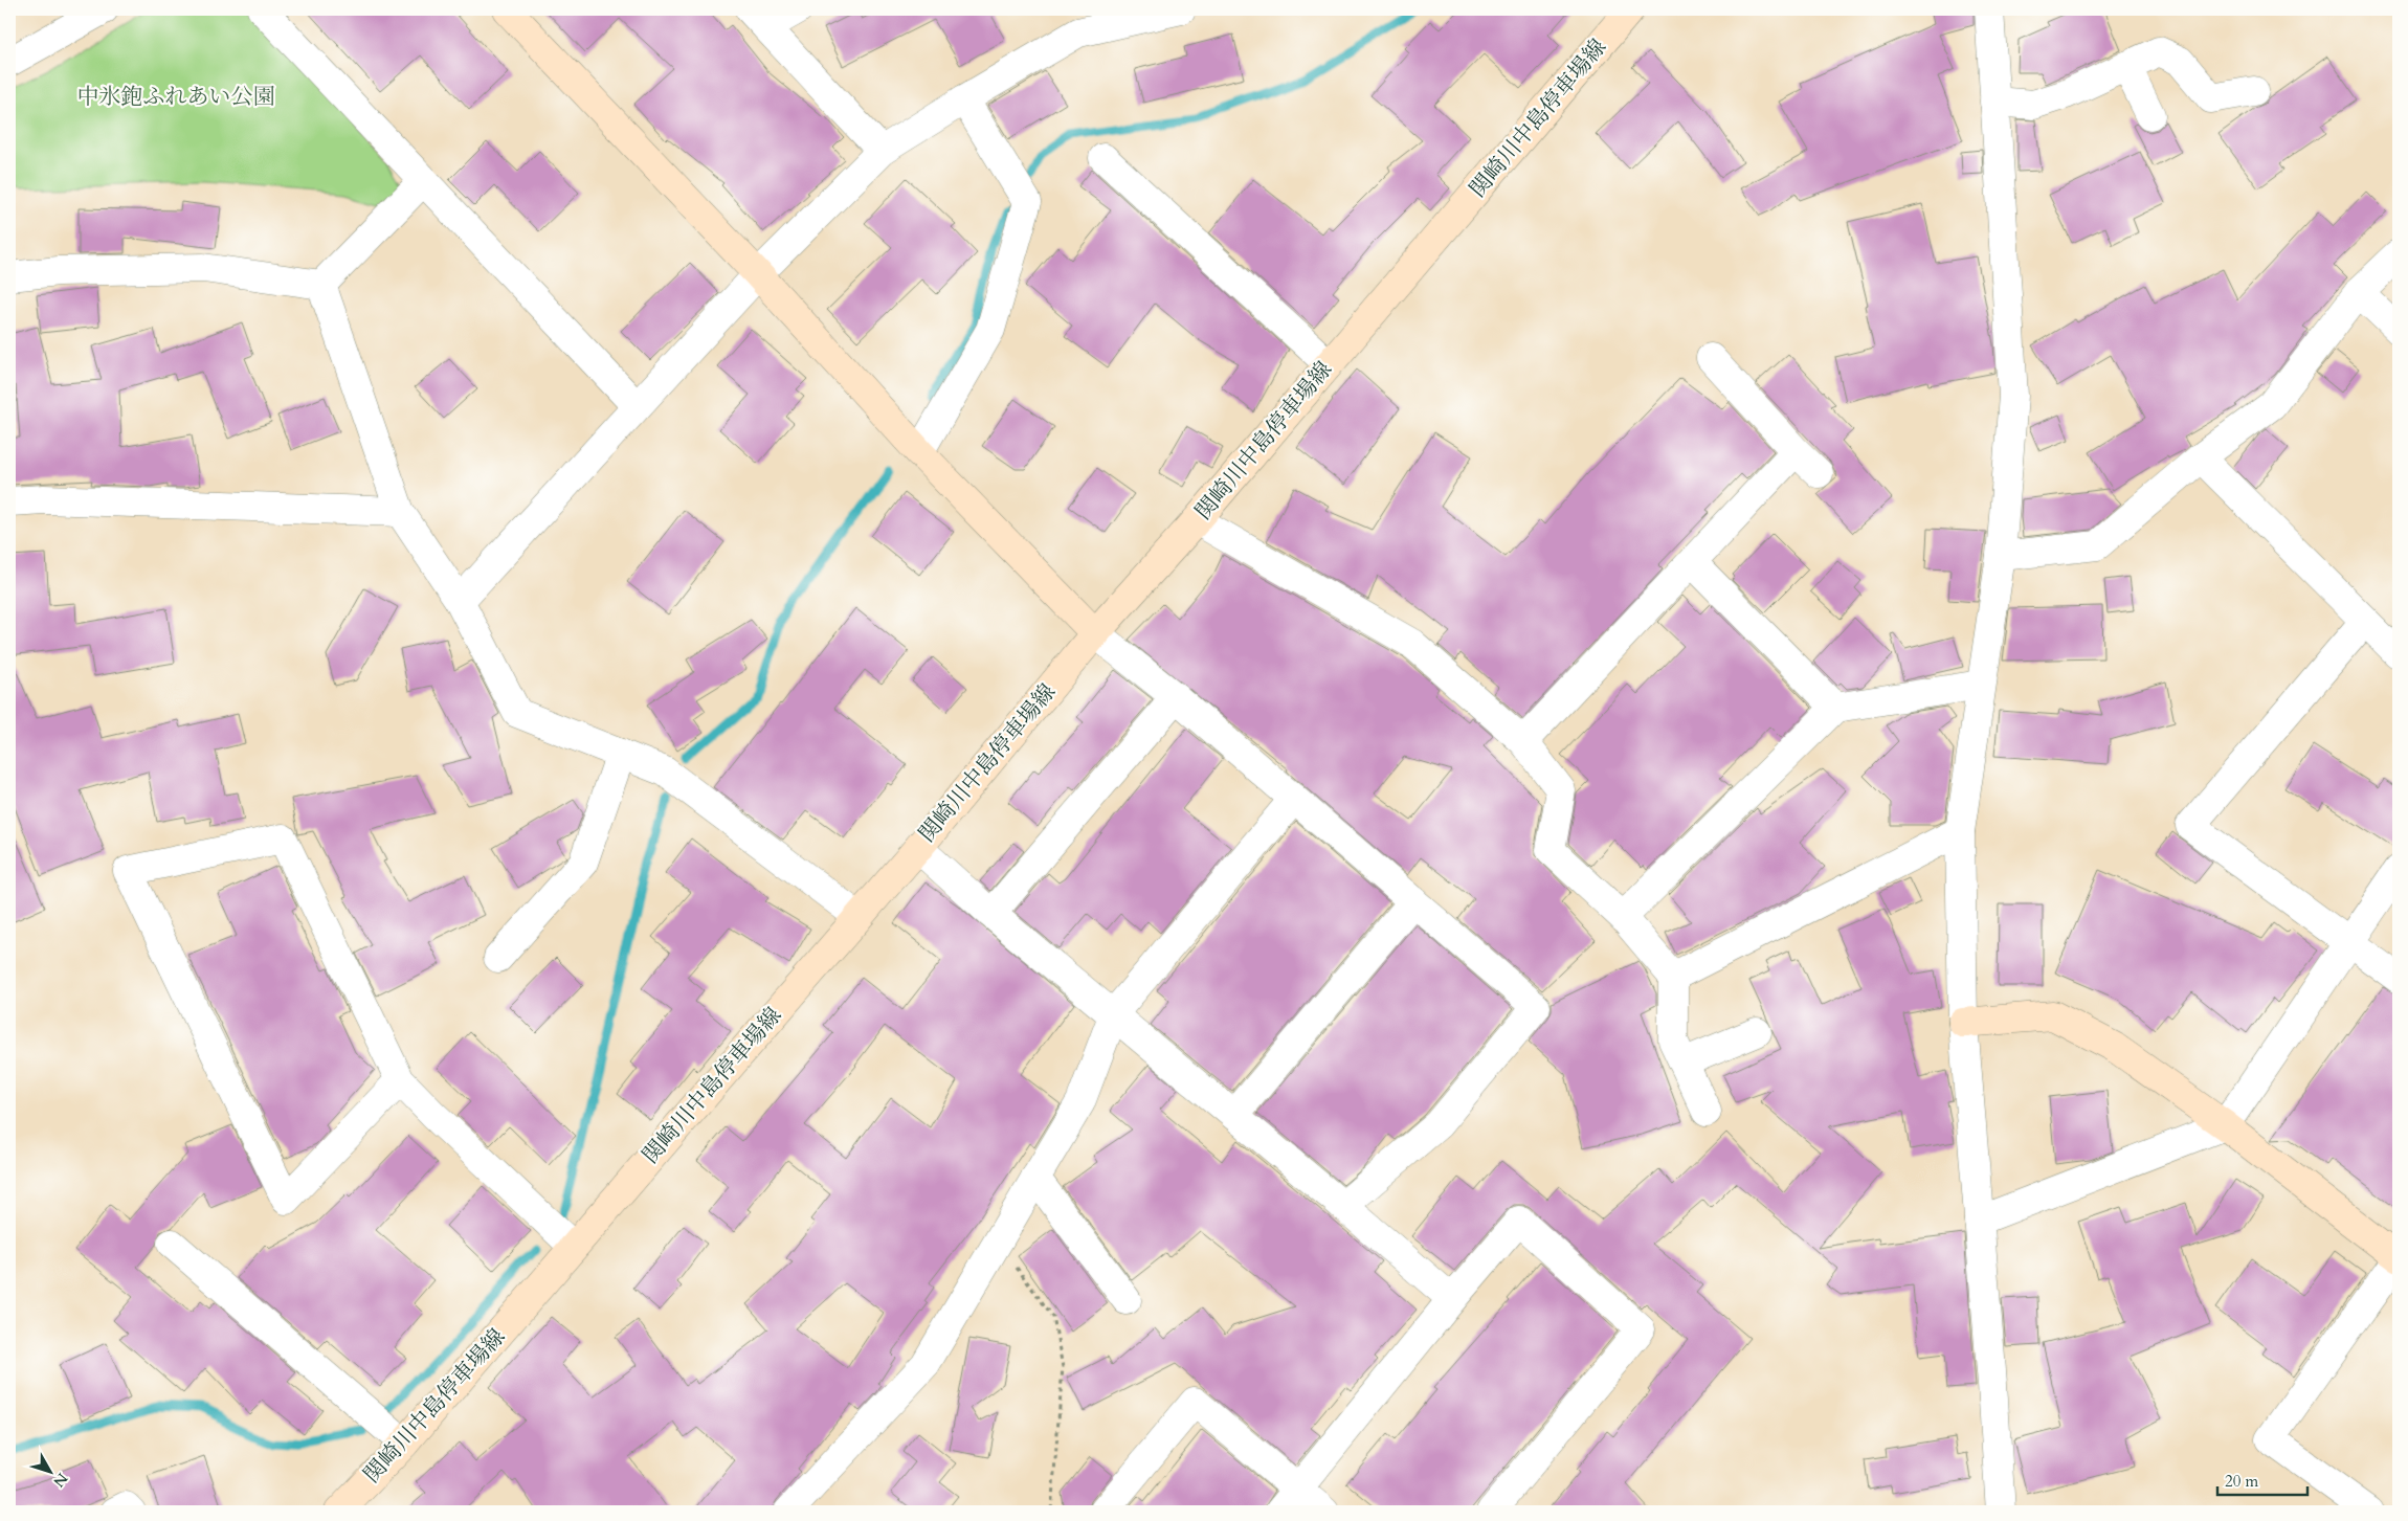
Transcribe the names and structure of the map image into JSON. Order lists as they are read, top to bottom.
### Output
{
  "streets": {
    "main road": ["関崎川中島停車場線"]
  },
  "parks": ["中氷鉋ふれあい公園"],
  "scale_bar": "20 m",
  "north": "bottom right"
}
